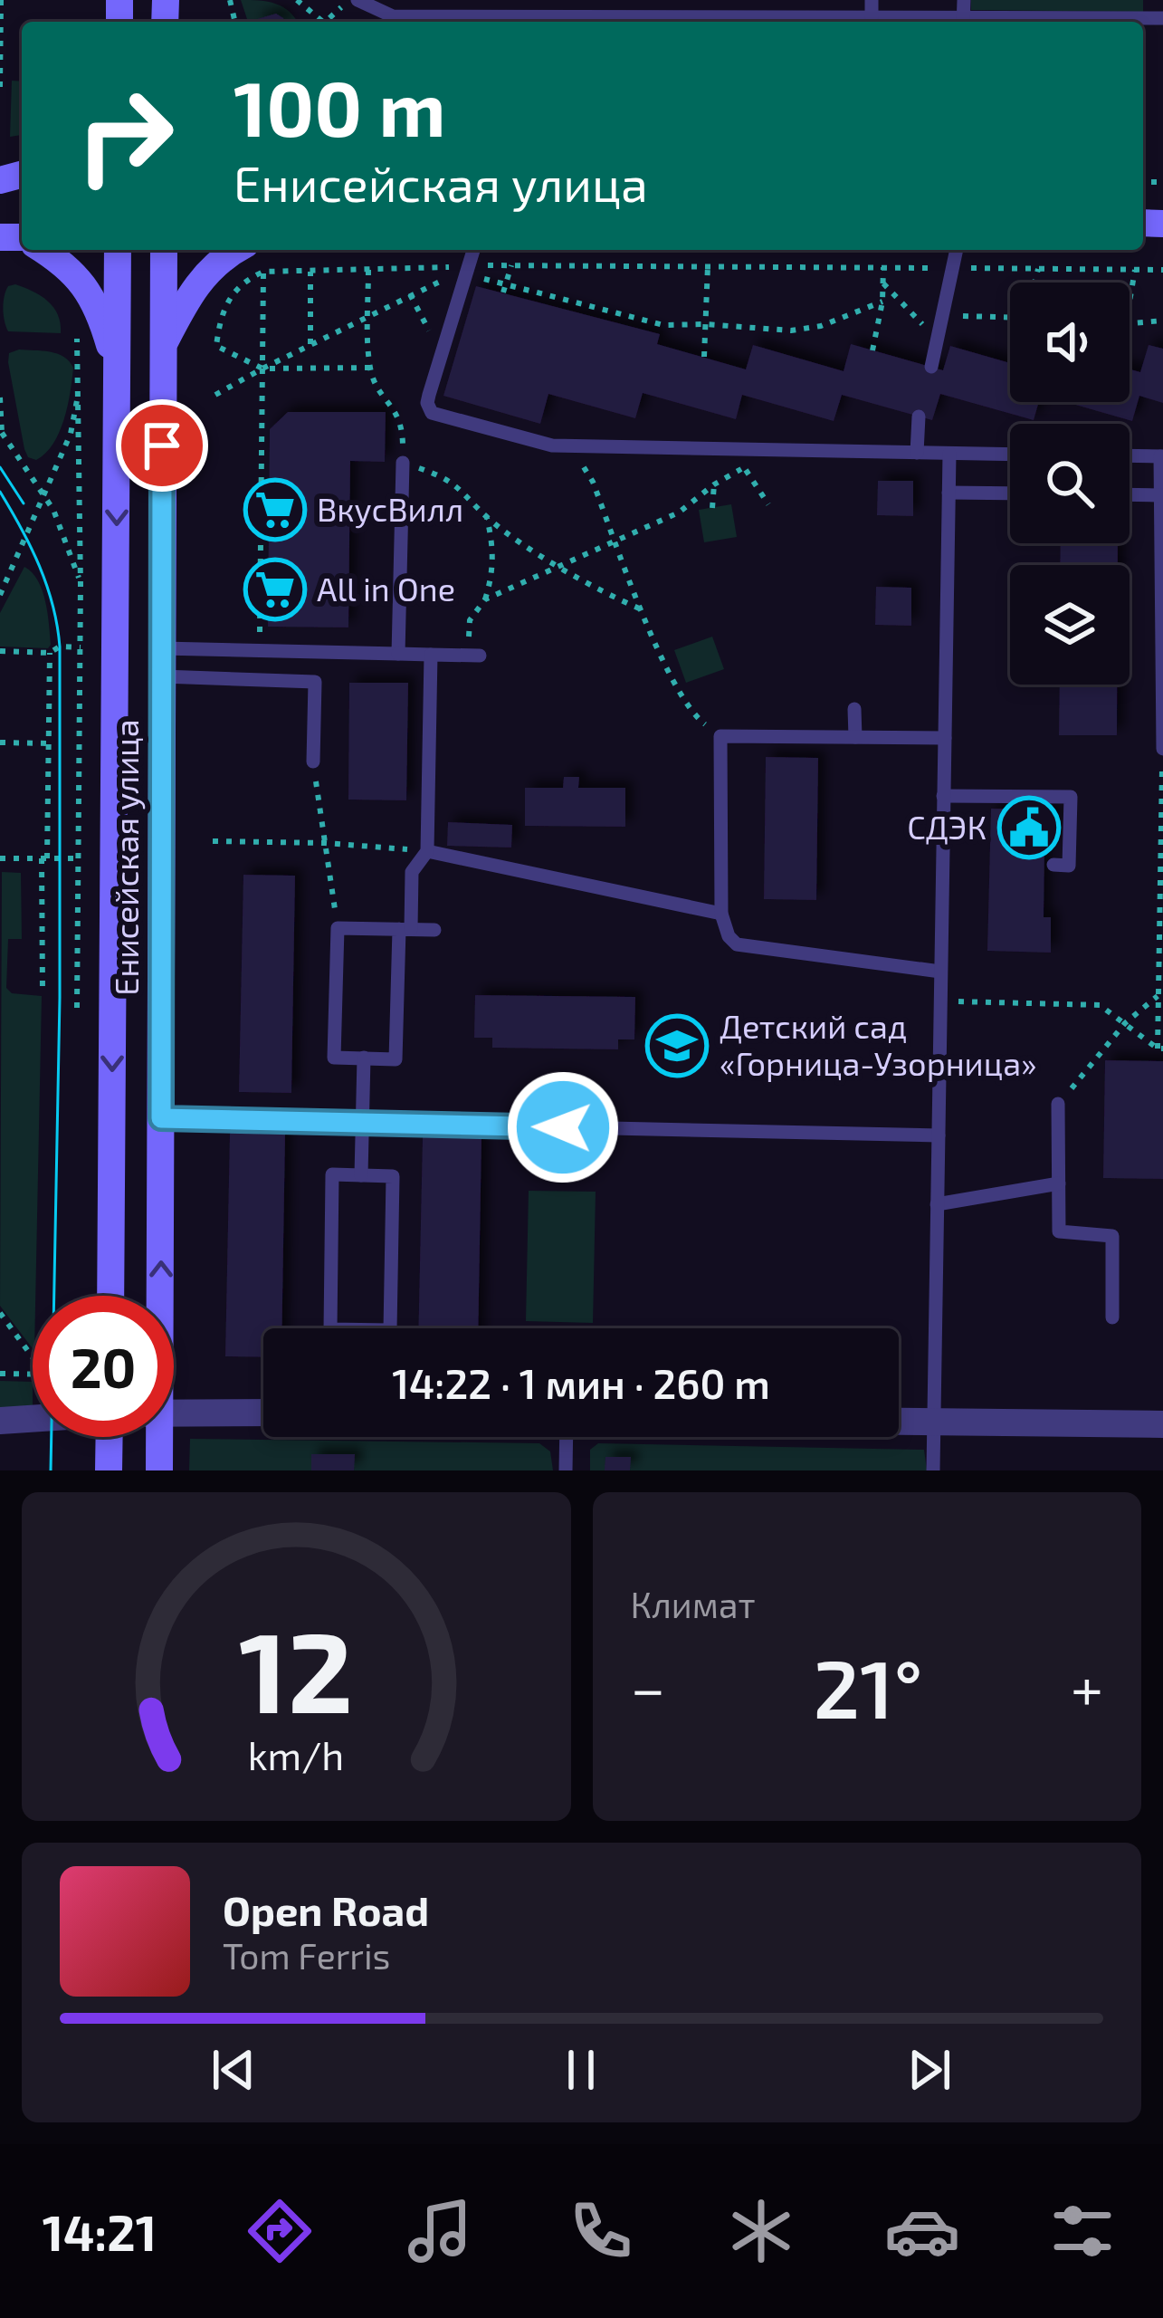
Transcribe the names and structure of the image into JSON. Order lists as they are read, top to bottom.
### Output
{
  "streets": {
    "main road": ["Енисейская улица"]
  },
  "places": {
    "supermarket": ["ВкусВилл", "All in One"],
    "public building": ["СДЭК"],
    "school or university": ["Детский сад «Горница-Узорница»"]
  },
  "page": {
    "turn": ["100 m", "Енисейская улица"],
    "limit": "20",
    "trip": "14:22 · 1 мин · 260 m",
    "tile": "Климат",
    "heat": ["−", "21°", "+"],
    "song": ["Open Road", "Tom Ferris"],
    "tabs": "14:21",
    "gauge": ["12", "km/h"]
  }
}
